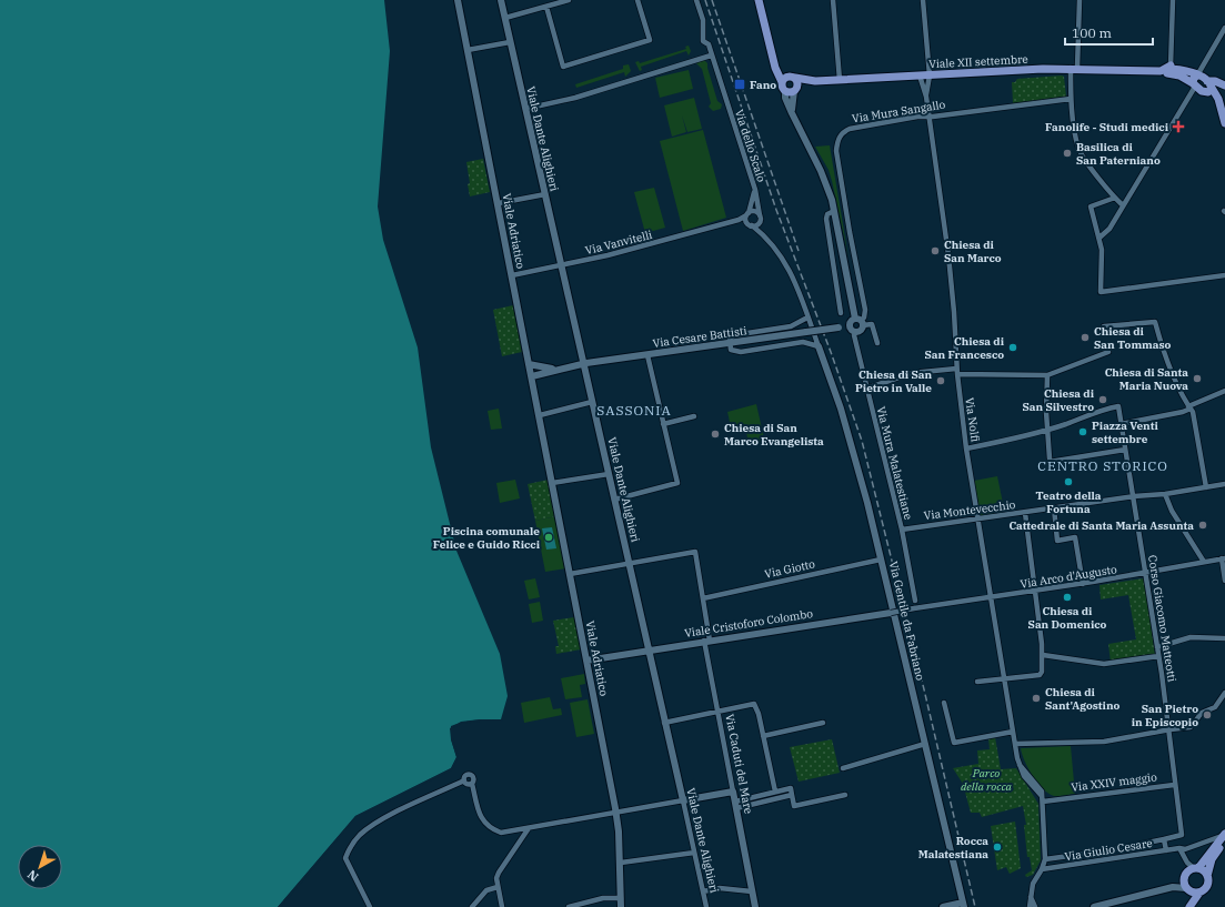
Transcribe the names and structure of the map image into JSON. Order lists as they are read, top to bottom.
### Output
{
  "streets": {
    "main road": ["Viale XII settembre"],
    "street": [
      "Via Mura Sangallo",
      "Viale Dante Alighieri",
      "Via dello Scalo",
      "Viale Adriatico",
      "Via Vanvitelli",
      "Via Cesare Battisti",
      "Via Nolfi",
      "Via Mura Malatestiane",
      "Via Montevecchio",
      "Via Giotto",
      "Via Arco d'Augusto",
      "Corso Giacomo Matteotti",
      "Via Gentile da Fabriano",
      "Viale Cristoforo Colombo",
      "Via Caduti del Mare",
      "Via XXIV maggio",
      "Via Giulio Cesare"
    ]
  },
  "crossings": [
    ["Viale XII settembre", "Via Nolfi"],
    ["Via Mura Sangallo", "Via Nolfi"],
    ["Viale Dante Alighieri", "Via Vanvitelli"],
    ["Viale Dante Alighieri", "Via Cesare Battisti"],
    ["Viale Dante Alighieri", "Viale Cristoforo Colombo"],
    ["Viale Dante Alighieri", "Via Caduti del Mare"],
    ["Via dello Scalo", "Via Vanvitelli"],
    ["Via dello Scalo", "Via Gentile da Fabriano"],
    ["Viale Adriatico", "Via Vanvitelli"],
    ["Viale Adriatico", "Via Cesare Battisti"],
    ["Viale Adriatico", "Viale Cristoforo Colombo"],
    ["Via Vanvitelli", "Via Gentile da Fabriano"],
    ["Via Cesare Battisti", "Via Mura Malatestiane"],
    ["Via Nolfi", "Via Montevecchio"],
    ["Via Nolfi", "Via Arco d'Augusto"],
    ["Via Nolfi", "Via XXIV maggio"],
    ["Via Mura Malatestiane", "Via Montevecchio"],
    ["Via Montevecchio", "Corso Giacomo Matteotti"],
    ["Via Giotto", "Via Gentile da Fabriano"],
    ["Via Giotto", "Via Caduti del Mare"],
    ["Via Arco d'Augusto", "Corso Giacomo Matteotti"],
    ["Via Arco d'Augusto", "Viale Cristoforo Colombo"],
    ["Corso Giacomo Matteotti", "Via XXIV maggio"],
    ["Viale Cristoforo Colombo", "Via Caduti del Mare"]
  ],
  "districts": ["SASSONIA", "CENTRO STORICO"],
  "parks": ["Parco della rocca"],
  "places": {
    "transit": ["Fano"],
    "health": ["Fanolife - Studi medici"],
    "other": [
      "Basilica di San Paterniano",
      "Chiesa di San Marco",
      "Chiesa di San Tommaso",
      "Chiesa di San Francesco",
      "Chiesa di Santa Maria Nuova",
      "Chiesa di San Pietro in Valle",
      "Chiesa di San Silvestro",
      "Piazza Venti settembre",
      "Chiesa di San Marco Evangelista",
      "Teatro della Fortuna",
      "Cattedrale di Santa Maria Assunta",
      "Piscina comunale Felice e Guido Ricci",
      "Chiesa di San Domenico",
      "Chiesa di Sant'Agostino",
      "San Pietro in Episcopio",
      "Rocca Malatestiana"
    ]
  },
  "scale_bar": "100 m",
  "north": "bottom left"
}
